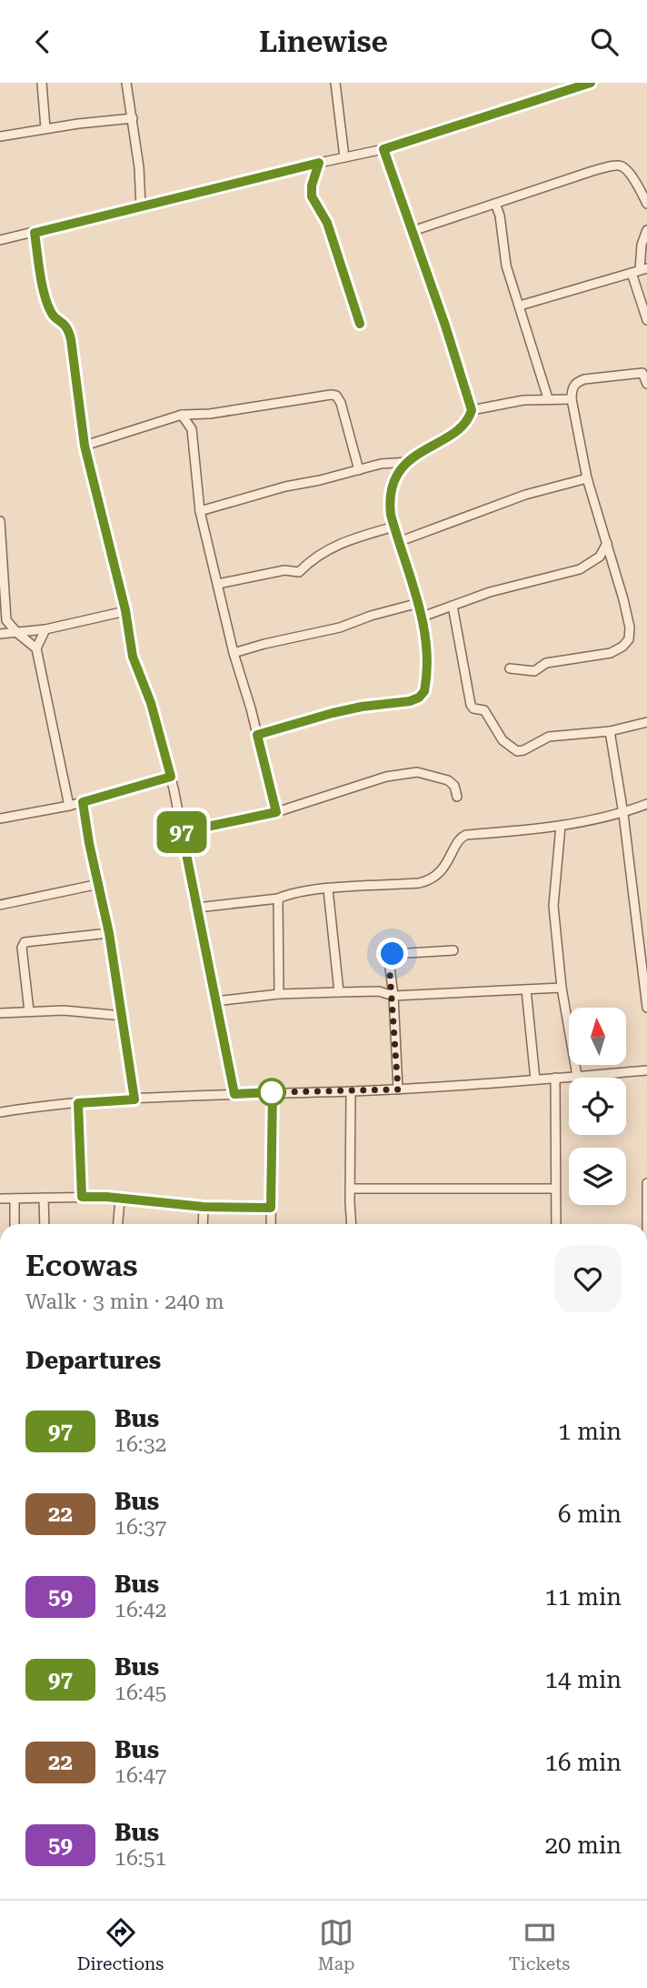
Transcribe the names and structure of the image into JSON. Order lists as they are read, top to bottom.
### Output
{
  "lines": ["bus line 97"],
  "north": "top",
  "page": {
    "header": "Linewise",
    "on_map": "97",
    "heading": [
      ["Ecowas", "Walk · 3 min · 240 m"],
      "Departures"
    ],
    "list": [
      {
        "mark": "97",
        "name": "Bus",
        "note": "16:32",
        "value": "1 min"
      },
      {
        "mark": "22",
        "name": "Bus",
        "note": "16:37",
        "value": "6 min"
      },
      {
        "mark": "59",
        "name": "Bus",
        "note": "16:42",
        "value": "11 min"
      },
      {
        "mark": "97",
        "name": "Bus",
        "note": "16:45",
        "value": "14 min"
      },
      {
        "mark": "22",
        "name": "Bus",
        "note": "16:47",
        "value": "16 min"
      },
      {
        "mark": "59",
        "name": "Bus",
        "note": "16:51",
        "value": "20 min"
      }
    ],
    "tabs": ["Directions", "Map", "Tickets"]
  }
}
